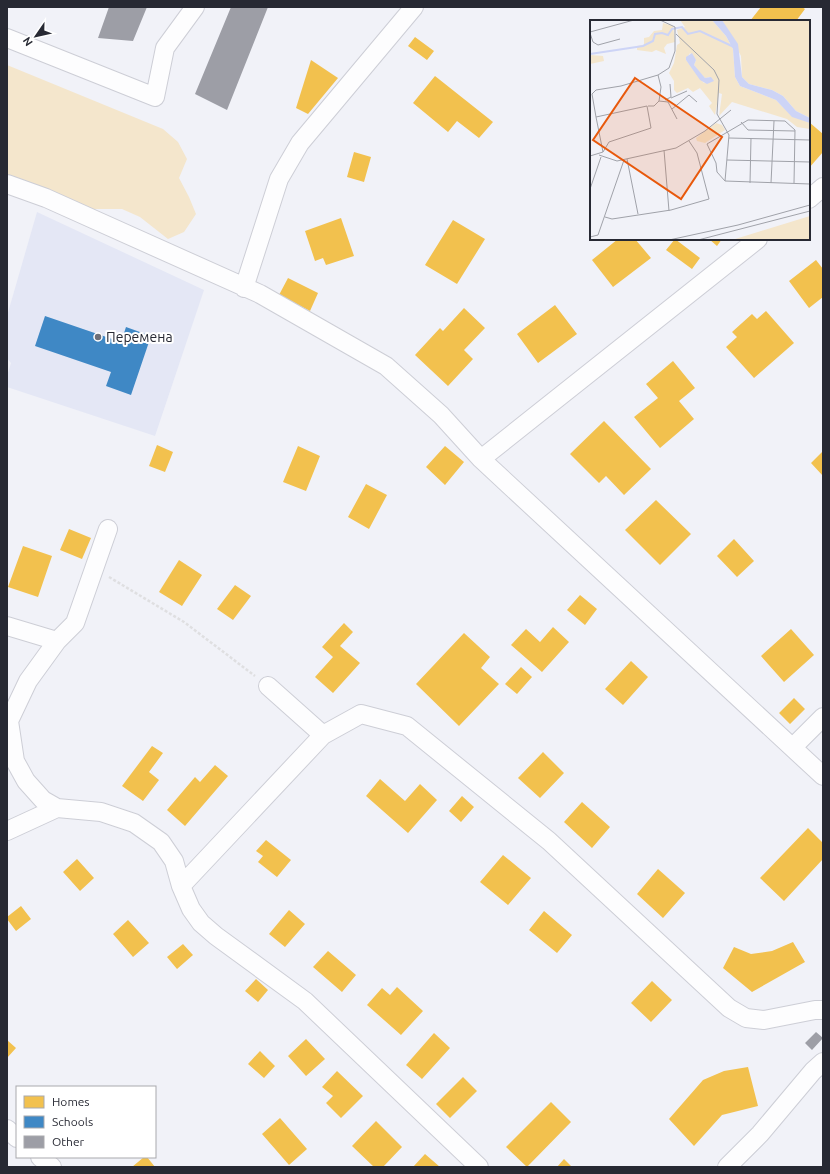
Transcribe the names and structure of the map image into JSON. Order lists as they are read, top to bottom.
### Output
{
  "places": ["Перемена"],
  "legend": ["Homes", "Schools", "Other"],
  "north": "bottom left"
}
